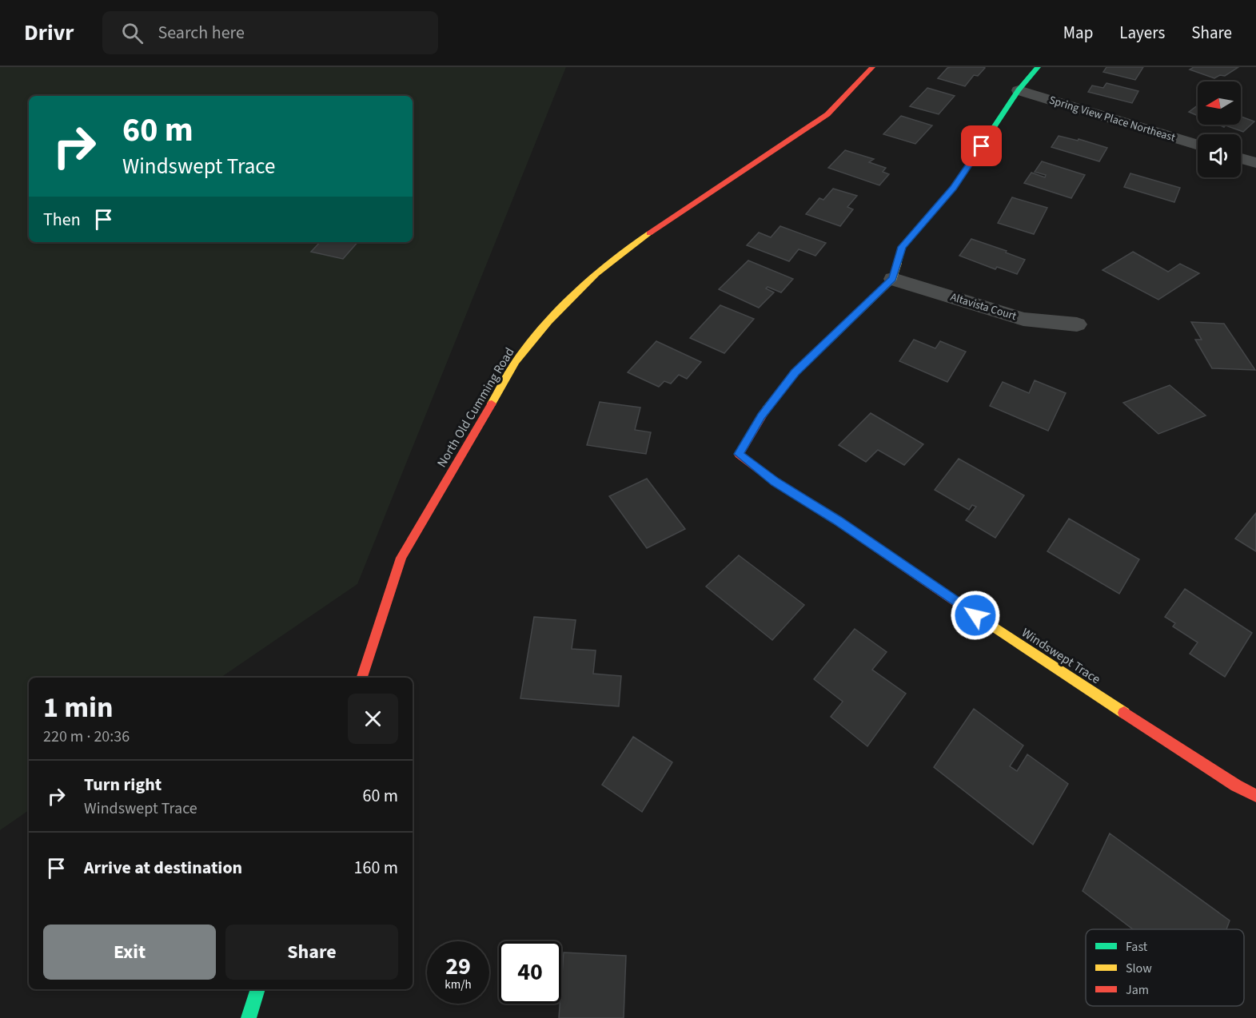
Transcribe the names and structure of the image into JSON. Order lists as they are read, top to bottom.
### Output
{
  "streets": {
    "street": [
      "Spring View Place Northeast",
      "Altavista Court",
      "North Old Cumming Road",
      "Windswept Trace"
    ]
  },
  "crossings": [
    ["Altavista Court", "Windswept Trace"]
  ],
  "legend": ["Fast", "Slow", "Jam"],
  "north": "left",
  "page": {
    "header": "Drivr",
    "search": "Search here",
    "nav": ["Map", "Layers", "Share"],
    "turn": ["60 m", "Windswept Trace"],
    "then": "Then",
    "heading": ["1 min", "220 m · 20:36"],
    "list": [
      {
        "name": "Turn right",
        "note": "Windswept Trace",
        "value": "60 m"
      },
      {
        "name": "Arrive at destination",
        "value": "160 m"
      }
    ],
    "buttons": ["Exit", "Share"],
    "speed": "29 km/h",
    "limit": "40"
  }
}
